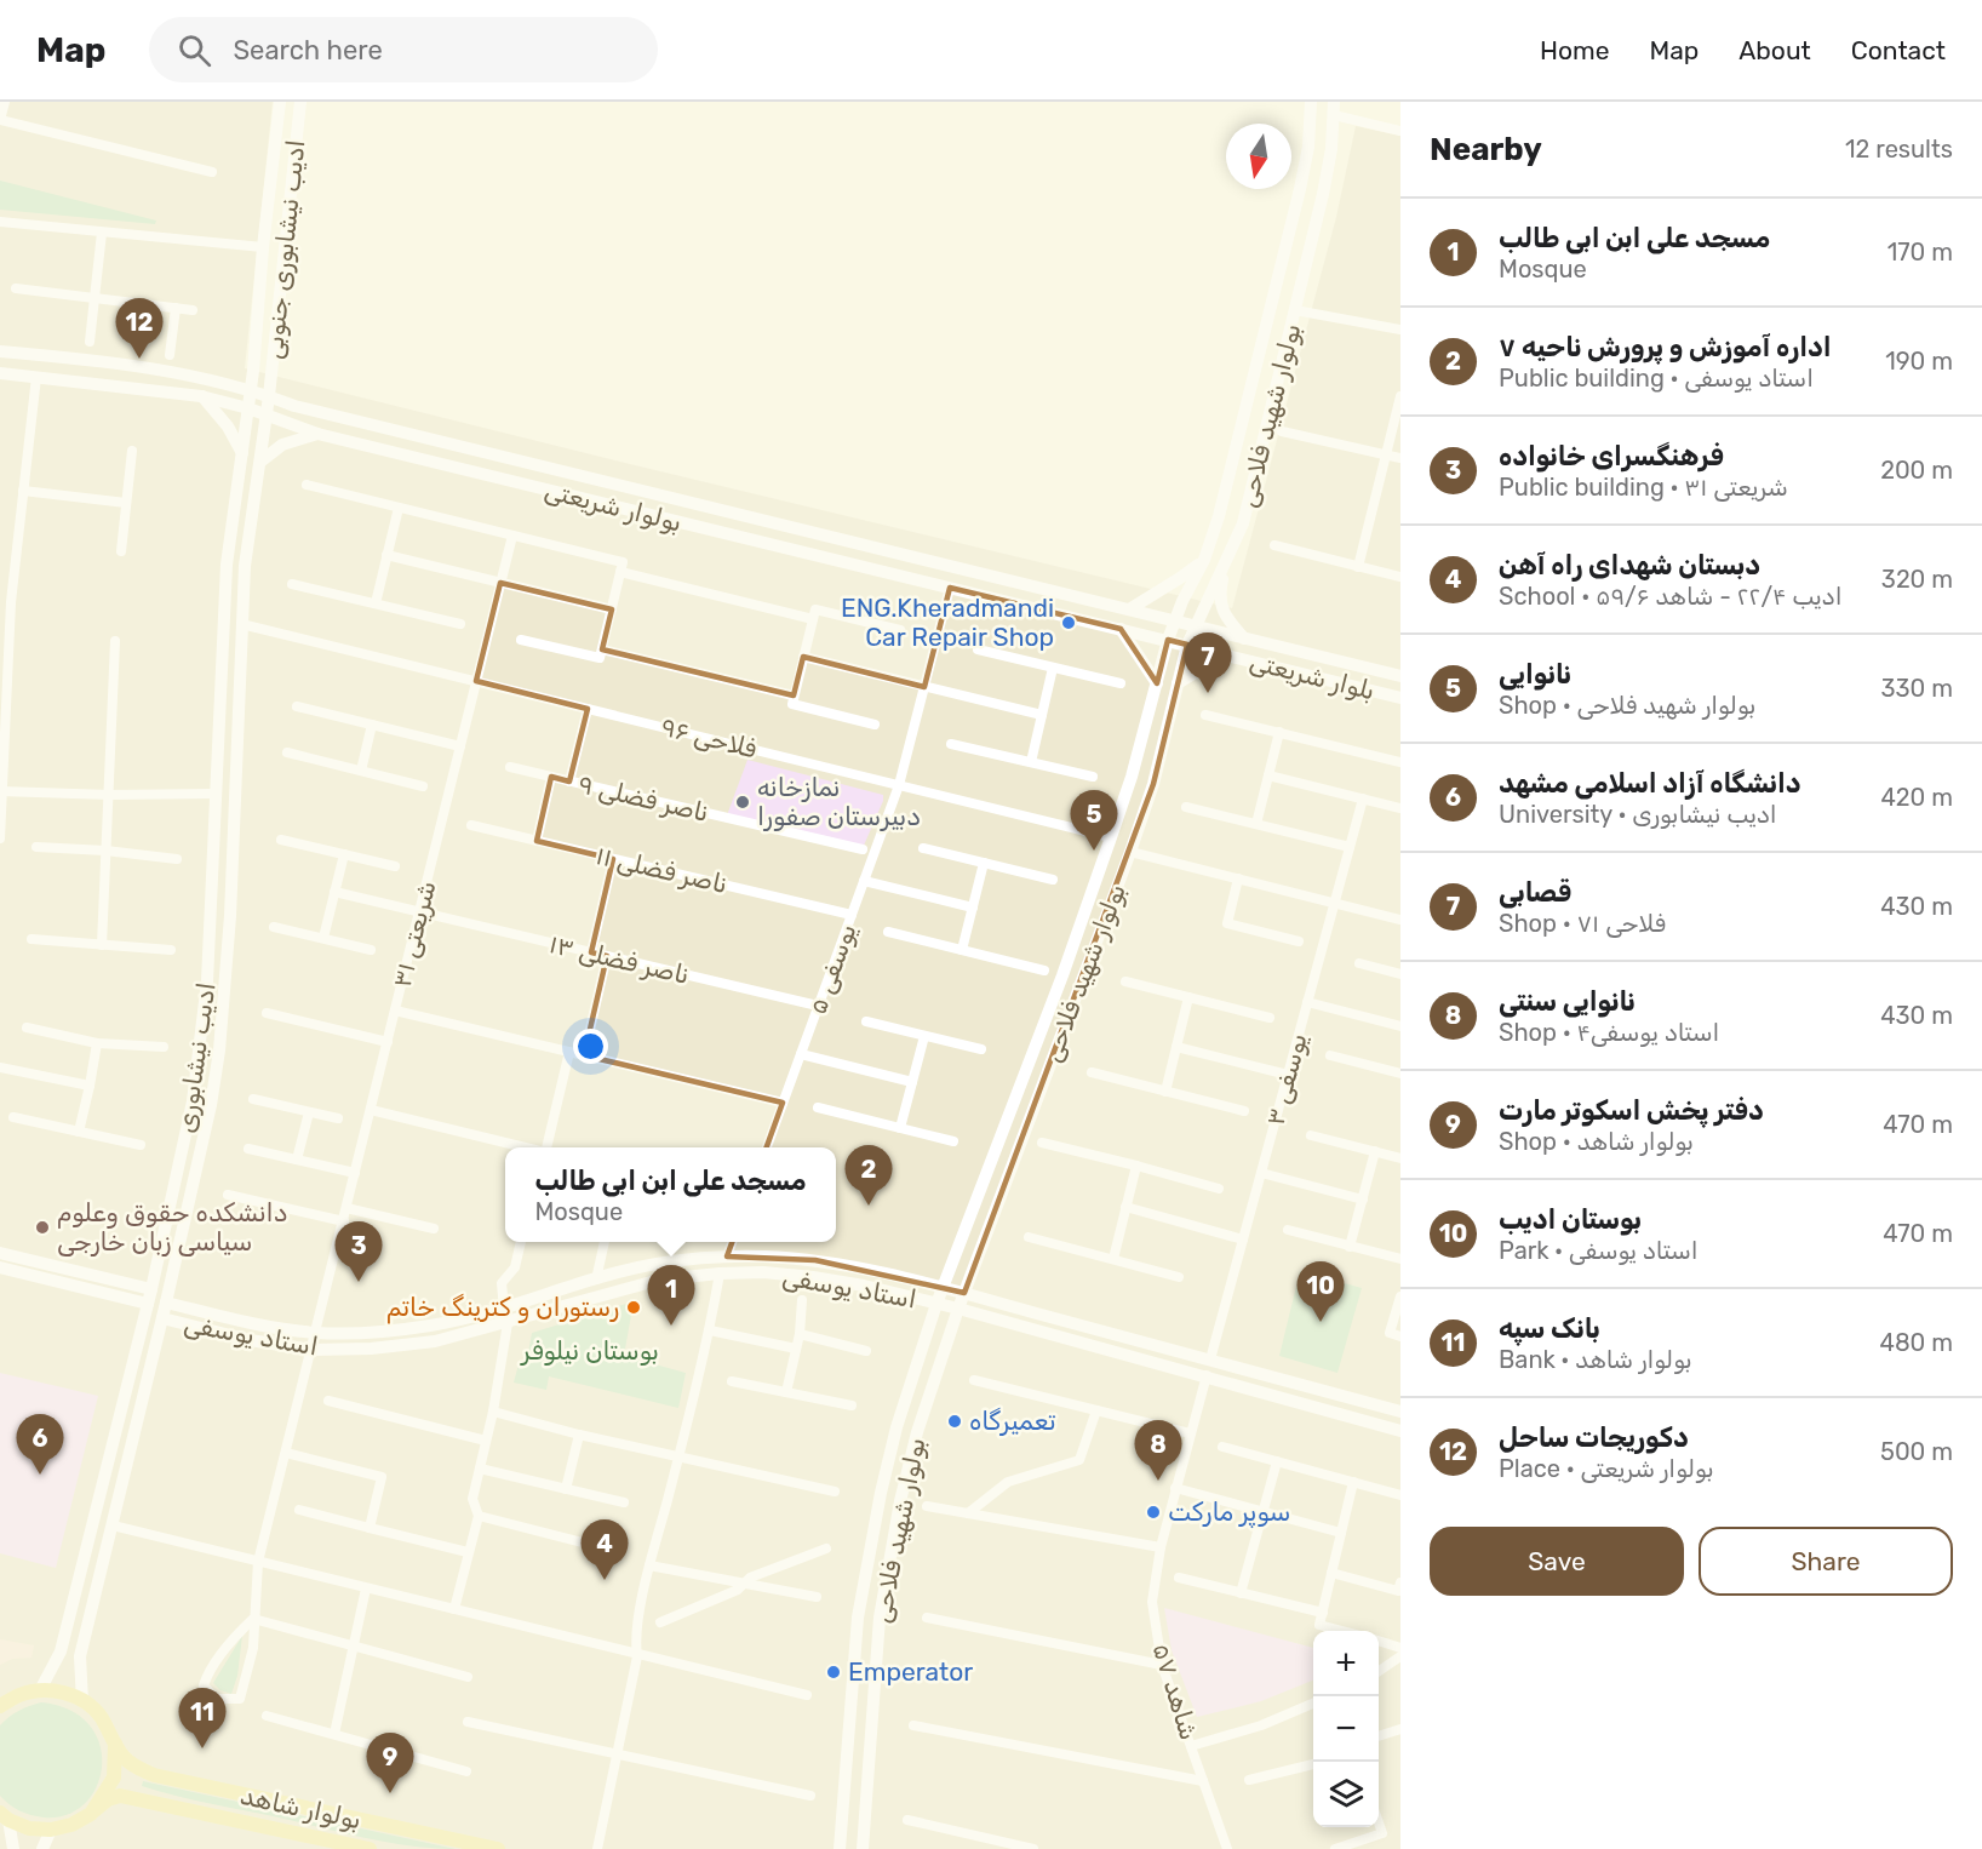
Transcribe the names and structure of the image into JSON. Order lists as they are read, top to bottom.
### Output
{
  "streets": {
    "main road": [
      "ادیب نیشابوری جنوبی",
      "بولوار شهید فلاحی",
      "بولوار شریعتی",
      "بلوار شریعتی",
      "ادیب نیشابوری",
      "استاد یوسفی",
      "بولوار شاهد"
    ],
    "street": [
      "فلاحی ۹۶",
      "ناصر فضلی ۹",
      "ناصر فضلی ۱۱",
      "شریعتی ۳۱",
      "ناصر فضلی ۱۳",
      "یوسفی ۵",
      "یوسفی ۳",
      "شاهد ۵۷"
    ]
  },
  "crossings": [
    ["ادیب نیشابوری جنوبی", "بولوار شریعتی"],
    ["ادیب نیشابوری جنوبی", "ادیب نیشابوری"],
    ["بولوار شهید فلاحی", "بولوار شریعتی"],
    ["بولوار شهید فلاحی", "بلوار شریعتی"],
    ["بولوار شهید فلاحی", "فلاحی ۹۶"],
    ["بولوار شهید فلاحی", "استاد یوسفی"],
    ["بولوار شریعتی", "بلوار شریعتی"],
    ["بولوار شریعتی", "یوسفی ۵"],
    ["بولوار شریعتی", "ادیب نیشابوری"],
    ["فلاحی ۹۶", "شریعتی ۳۱"],
    ["فلاحی ۹۶", "یوسفی ۵"],
    ["فلاحی ۹۶", "ادیب نیشابوری"],
    ["ناصر فضلی ۱۱", "یوسفی ۵"],
    ["شریعتی ۳۱", "ناصر فضلی ۱۳"],
    ["شریعتی ۳۱", "استاد یوسفی"],
    ["ناصر فضلی ۱۳", "یوسفی ۵"],
    ["ادیب نیشابوری", "استاد یوسفی"],
    ["ادیب نیشابوری", "بولوار شاهد"],
    ["یوسفی ۳", "استاد یوسفی"],
    ["استاد یوسفی", "شاهد ۵۷"]
  ],
  "parks": ["بوستان نیلوفر"],
  "places": [
    "ENG.Kheradmandi Car Repair Shop",
    "نمازخانه دبیرستان صفورا",
    "دانشکده حقوق وعلوم سیاسی زبان خارجی",
    "رستوران و کترینگ خاتم",
    "تعمیرگاه",
    "سوپر مارکت",
    "Emperator"
  ],
  "north": "bottom",
  "page": {
    "header": "Map",
    "search": "Search here",
    "nav": [
      "Home",
      "Map",
      "About",
      "Contact"
    ],
    "heading": ["Nearby", "12 results"],
    "list": [
      {
        "mark": "1",
        "name": "مسجد علی ابن ابی طالب",
        "note": "Mosque",
        "value": "170 m"
      },
      {
        "mark": "2",
        "name": "اداره آموزش و پرورش ناحیه ۷",
        "note": "Public building · استاد یوسفی",
        "value": "190 m"
      },
      {
        "mark": "3",
        "name": "فرهنگسرای خانواده",
        "note": "Public building · شریعتی ۳۱",
        "value": "200 m"
      },
      {
        "mark": "4",
        "name": "دبستان شهدای راه آهن",
        "note": "School · ادیب ۲۲/۴ - شاهد ۵۹/۶",
        "value": "320 m"
      },
      {
        "mark": "5",
        "name": "نانوایی",
        "note": "Shop · بولوار شهید فلاحی",
        "value": "330 m"
      },
      {
        "mark": "6",
        "name": "دانشگاه آزاد اسلامی مشهد",
        "note": "University · ادیب نیشابوری",
        "value": "420 m"
      },
      {
        "mark": "7",
        "name": "قصابی",
        "note": "Shop · فلاحی ۷۱",
        "value": "430 m"
      },
      {
        "mark": "8",
        "name": "نانوایی سنتی",
        "note": "Shop · استاد یوسفی۴",
        "value": "430 m"
      },
      {
        "mark": "9",
        "name": "دفتر پخش اسکوتر مارت",
        "note": "Shop · بولوار شاهد",
        "value": "470 m"
      },
      {
        "mark": "10",
        "name": "بوستان ادیب",
        "note": "Park · استاد یوسفی",
        "value": "470 m"
      },
      {
        "mark": "11",
        "name": "بانک سپه",
        "note": "Bank · بولوار شاهد",
        "value": "480 m"
      },
      {
        "mark": "12",
        "name": "دکوریجات ساحل",
        "note": "Place · بولوار شریعتی",
        "value": "500 m"
      }
    ],
    "pins": [
      "12",
      "7",
      "5",
      "2",
      "3",
      "10",
      "1",
      "6",
      "8",
      "4",
      "11",
      "9"
    ],
    "popup": ["مسجد علی ابن ابی طالب", "Mosque"],
    "buttons": ["Save", "Share"],
    "map_buttons": ["+", "−"]
  }
}
